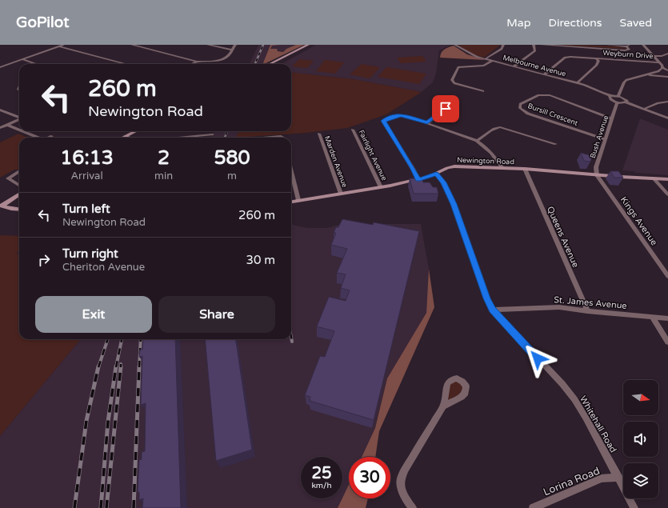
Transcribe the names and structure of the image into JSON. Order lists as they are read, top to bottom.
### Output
{
  "streets": {
    "main road": ["Newington Road"],
    "street": [
      "Weyburn Drive",
      "Melbourne Avenue",
      "Bursill Crescent",
      "Bush Avenue",
      "Fairlight Avenue",
      "Marden Avenue",
      "Kings Avenue",
      "Queens Avenue",
      "St. James Avenue",
      "Whitehall Road",
      "Lorina Road"
    ]
  },
  "crossings": [
    ["Weyburn Drive", "Melbourne Avenue"],
    ["Melbourne Avenue", "Bush Avenue"],
    ["Bursill Crescent", "Bush Avenue"],
    ["Bush Avenue", "Newington Road"],
    ["Bush Avenue", "Kings Avenue"],
    ["Fairlight Avenue", "Newington Road"],
    ["Newington Road", "Marden Avenue"],
    ["Newington Road", "Kings Avenue"],
    ["Newington Road", "Queens Avenue"],
    ["Newington Road", "Whitehall Road"],
    ["Queens Avenue", "St. James Avenue"],
    ["St. James Avenue", "Whitehall Road"],
    ["Whitehall Road", "Lorina Road"]
  ],
  "north": "right",
  "page": {
    "header": "GoPilot",
    "nav": ["Map", "Directions", "Saved"],
    "turn": ["260 m", "Newington Road"],
    "eta": [
      "16:13",
      "Arrival",
      "2",
      "min",
      "580",
      "m"
    ],
    "list": [
      {
        "name": "Turn left",
        "note": "Newington Road",
        "value": "260 m"
      },
      {
        "name": "Turn right",
        "note": "Cheriton Avenue",
        "value": "30 m"
      }
    ],
    "buttons": ["Exit", "Share"],
    "speed": "25 km/h",
    "limit": "30"
  }
}
